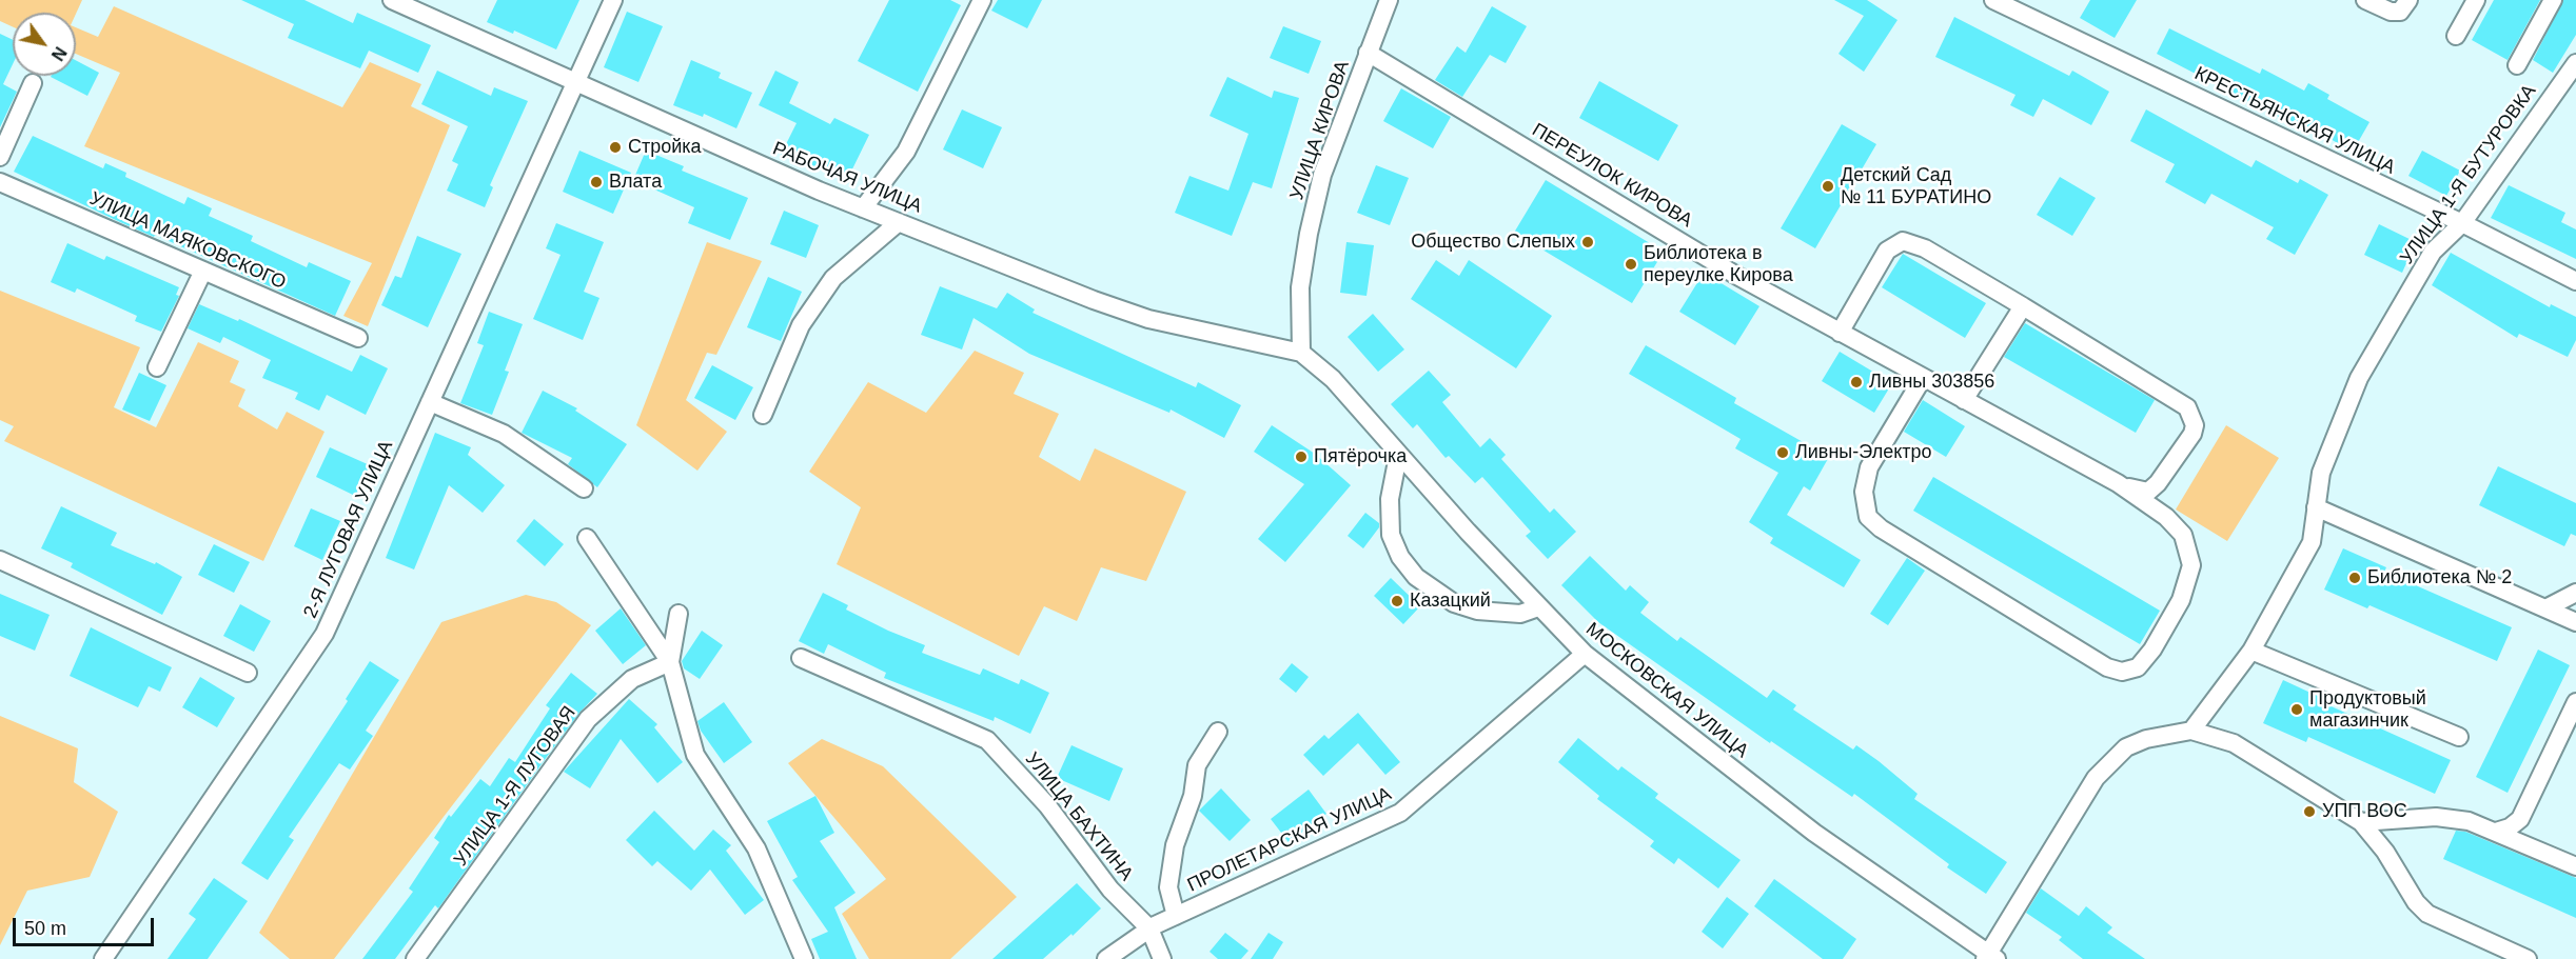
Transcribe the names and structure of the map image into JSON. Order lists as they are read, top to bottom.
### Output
{
  "streets": {
    "street": [
      "КРЕСТЬЯНСКАЯ УЛИЦА",
      "УЛИЦА КИРОВА",
      "УЛИЦА 1-Я БУТУРОВКА",
      "ПЕРЕУЛОК КИРОВА",
      "РАБОЧАЯ УЛИЦА",
      "УЛИЦА МАЯКОВСКОГО",
      "2-Я ЛУГОВАЯ УЛИЦА",
      "МОСКОВСКАЯ УЛИЦА",
      "УЛИЦА 1-Я ЛУГОВАЯ",
      "УЛИЦА БАХТИНА",
      "ПРОЛЕТАРСКАЯ УЛИЦА"
    ]
  },
  "crossings": [
    ["КРЕСТЬЯНСКАЯ УЛИЦА", "УЛИЦА 1-Я БУТУРОВКА"],
    ["УЛИЦА КИРОВА", "ПЕРЕУЛОК КИРОВА"],
    ["УЛИЦА КИРОВА", "РАБОЧАЯ УЛИЦА"],
    ["УЛИЦА КИРОВА", "МОСКОВСКАЯ УЛИЦА"],
    ["РАБОЧАЯ УЛИЦА", "2-Я ЛУГОВАЯ УЛИЦА"],
    ["РАБОЧАЯ УЛИЦА", "МОСКОВСКАЯ УЛИЦА"],
    ["МОСКОВСКАЯ УЛИЦА", "ПРОЛЕТАРСКАЯ УЛИЦА"],
    ["УЛИЦА БАХТИНА", "ПРОЛЕТАРСКАЯ УЛИЦА"]
  ],
  "places": [
    "Стройка",
    "Влата",
    "Детский Сад № 11 БУРАТИНО",
    "Общество Слепых",
    "Библиотека в переулке Кирова",
    "Ливны 303856",
    "Ливны-Электро",
    "Пятёрочка",
    "Библиотека № 2",
    "Казацкий",
    "Продуктовый магазинчик",
    "УПП ВОС"
  ],
  "scale_bar": "50 m",
  "north": "bottom right"
}
